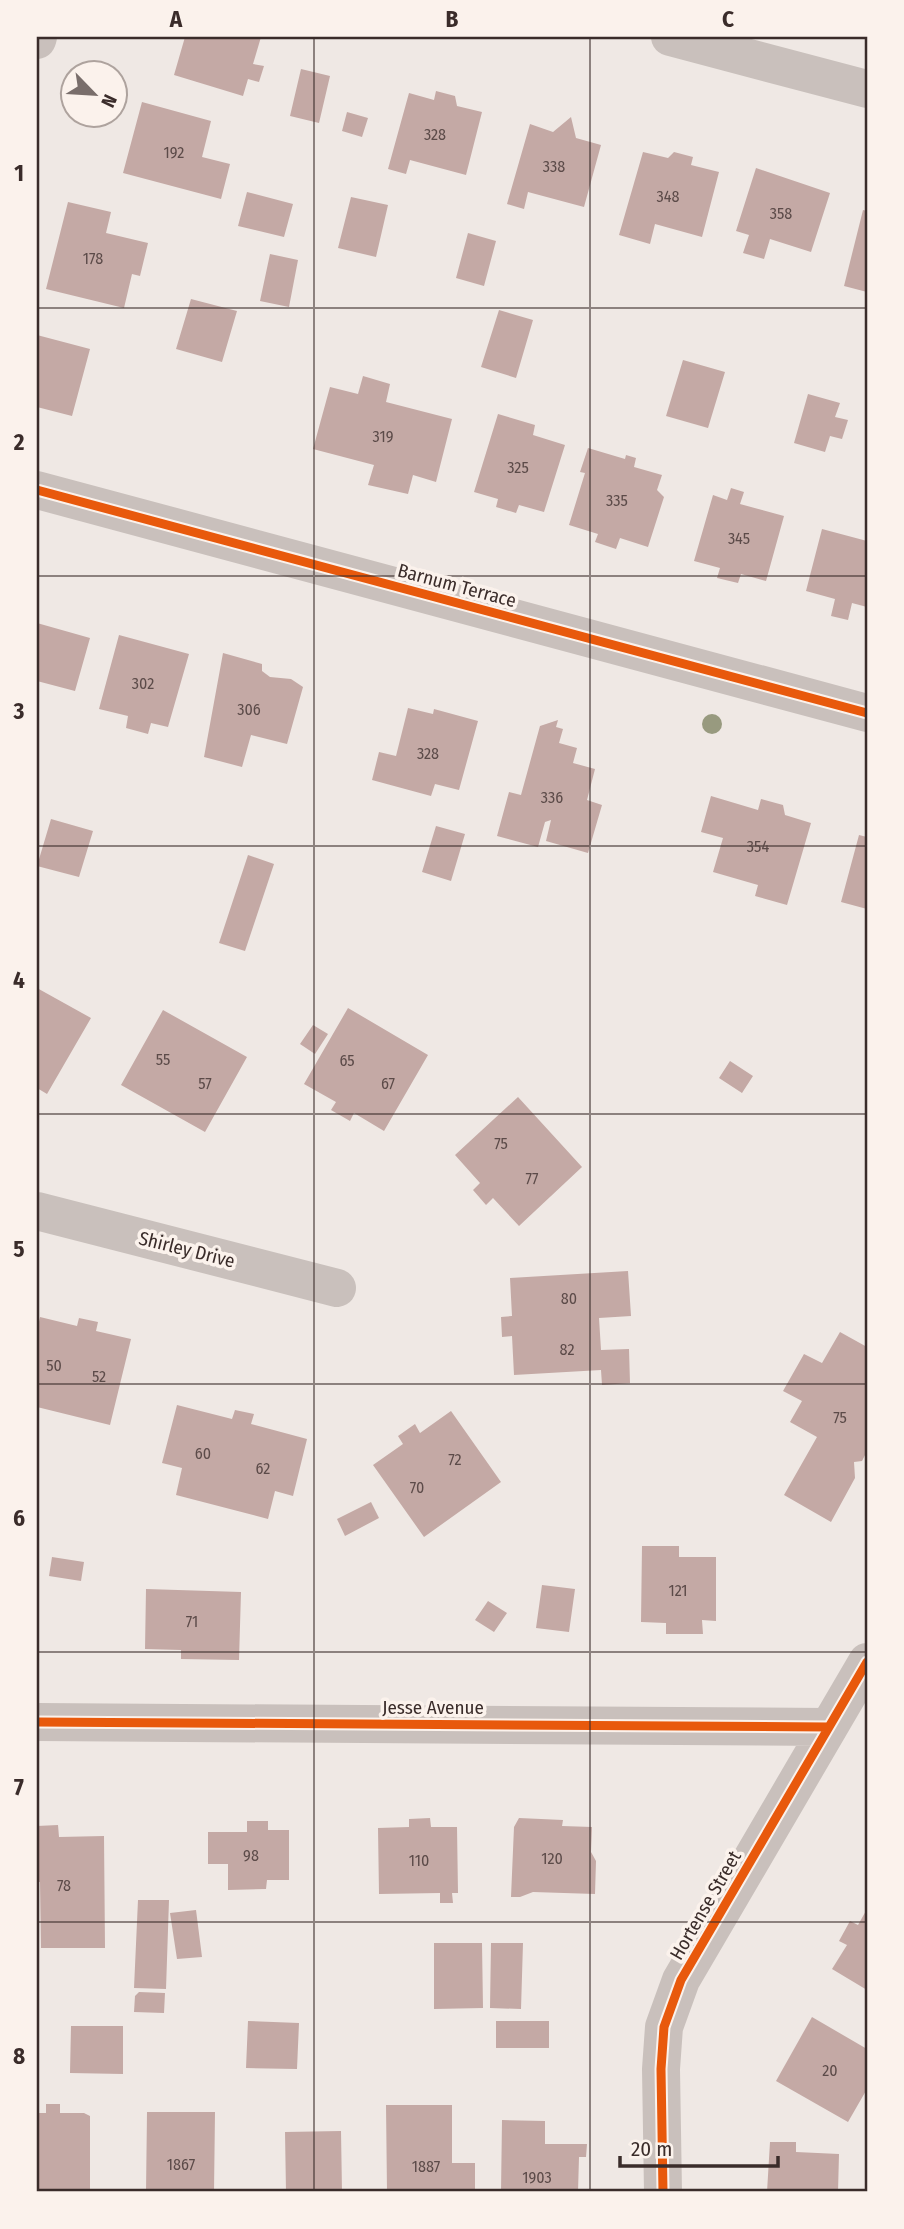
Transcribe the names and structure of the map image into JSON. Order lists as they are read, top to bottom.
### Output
{
  "streets": {
    "street": [
      "Barnum Terrace",
      "Shirley Drive",
      "Jesse Avenue",
      "Hortense Street"
    ]
  },
  "crossings": [
    ["Jesse Avenue", "Hortense Street"]
  ],
  "house_numbers": [
    "328",
    "192",
    "338",
    "348",
    "358",
    "178",
    "319",
    "325",
    "335",
    "345",
    "302",
    "306",
    "328",
    "336",
    "354",
    "55",
    "65",
    "57",
    "67",
    "75",
    "77",
    "80",
    "82",
    "50",
    "52",
    "75",
    "60",
    "72",
    "62",
    "70",
    "121",
    "71",
    "98",
    "120",
    "110",
    "78",
    "20",
    "1867",
    "1887",
    "1903"
  ],
  "scale_bar": "20 m",
  "north": "bottom right",
  "grid": {
    "columns": ["A", "B", "C"],
    "rows": [
      "1",
      "2",
      "3",
      "4",
      "5",
      "6",
      "7",
      "8"
    ]
  }
}
